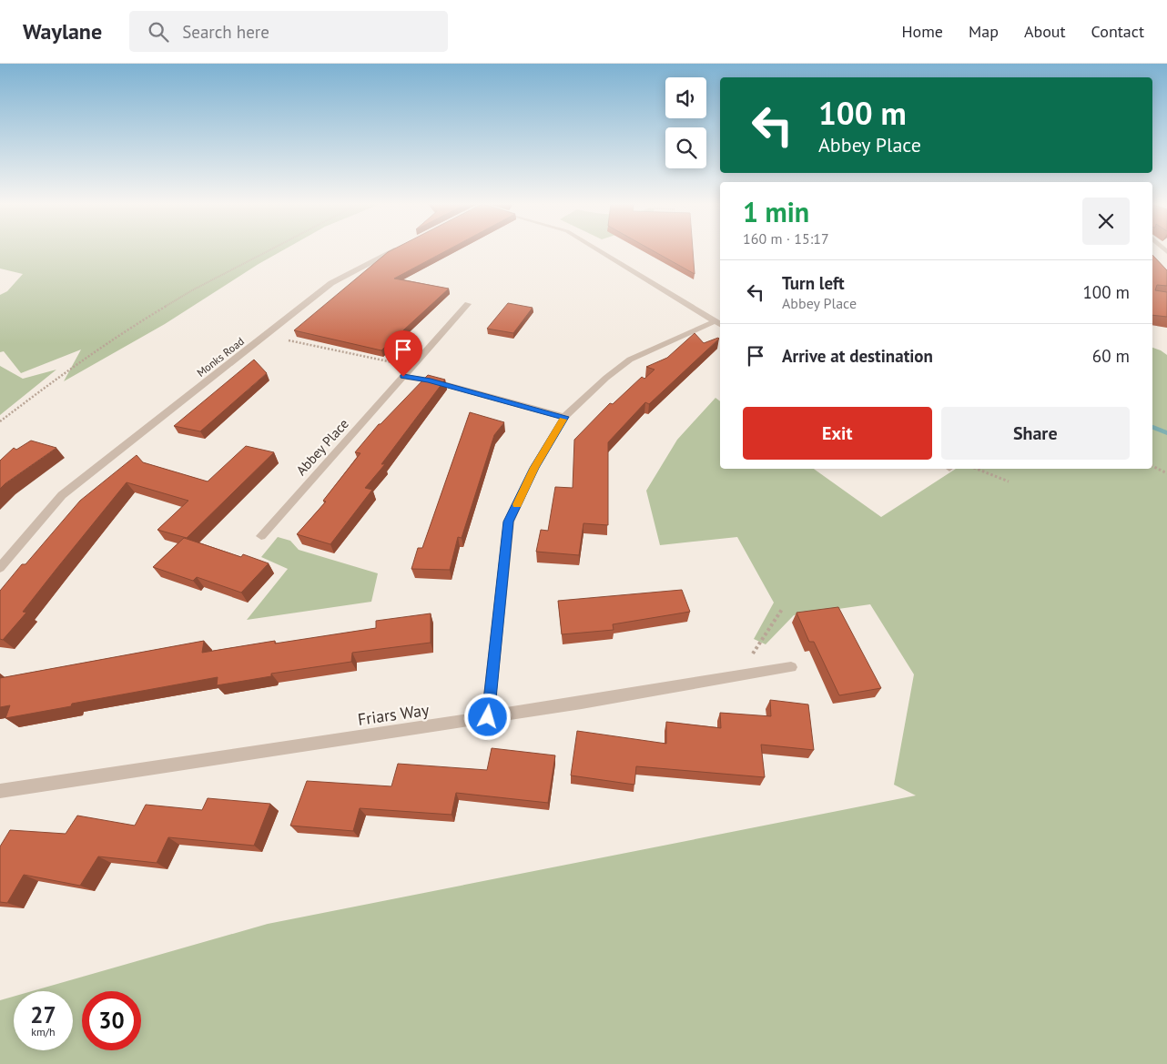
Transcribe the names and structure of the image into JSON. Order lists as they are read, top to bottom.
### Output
{
  "streets": {
    "street": ["Monks Road", "Abbey Place", "Friars Way"]
  },
  "page": {
    "header": "Waylane",
    "search": "Search here",
    "nav": [
      "Home",
      "Map",
      "About",
      "Contact"
    ],
    "turn": ["100 m", "Abbey Place"],
    "heading": ["1 min", "160 m · 15:17"],
    "list": [
      {
        "name": "Turn left",
        "note": "Abbey Place",
        "value": "100 m"
      },
      {
        "name": "Arrive at destination",
        "value": "60 m"
      }
    ],
    "buttons": ["Exit", "Share"],
    "speed": "27 km/h",
    "limit": "30"
  }
}
